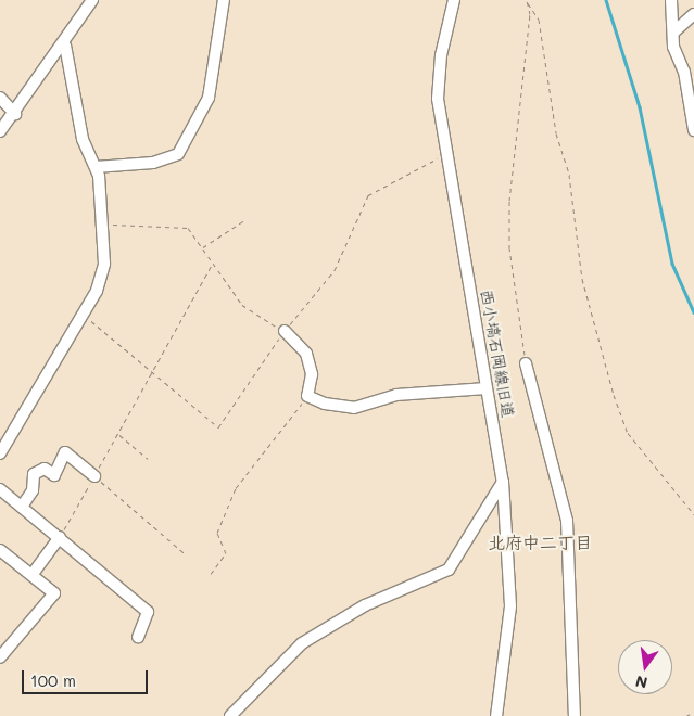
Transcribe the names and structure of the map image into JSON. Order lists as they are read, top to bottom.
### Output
{
  "streets": {
    "street": ["西小塙石岡線旧道"]
  },
  "districts": ["北府中二丁目"],
  "scale_bar": "100 m",
  "north": "bottom"
}
